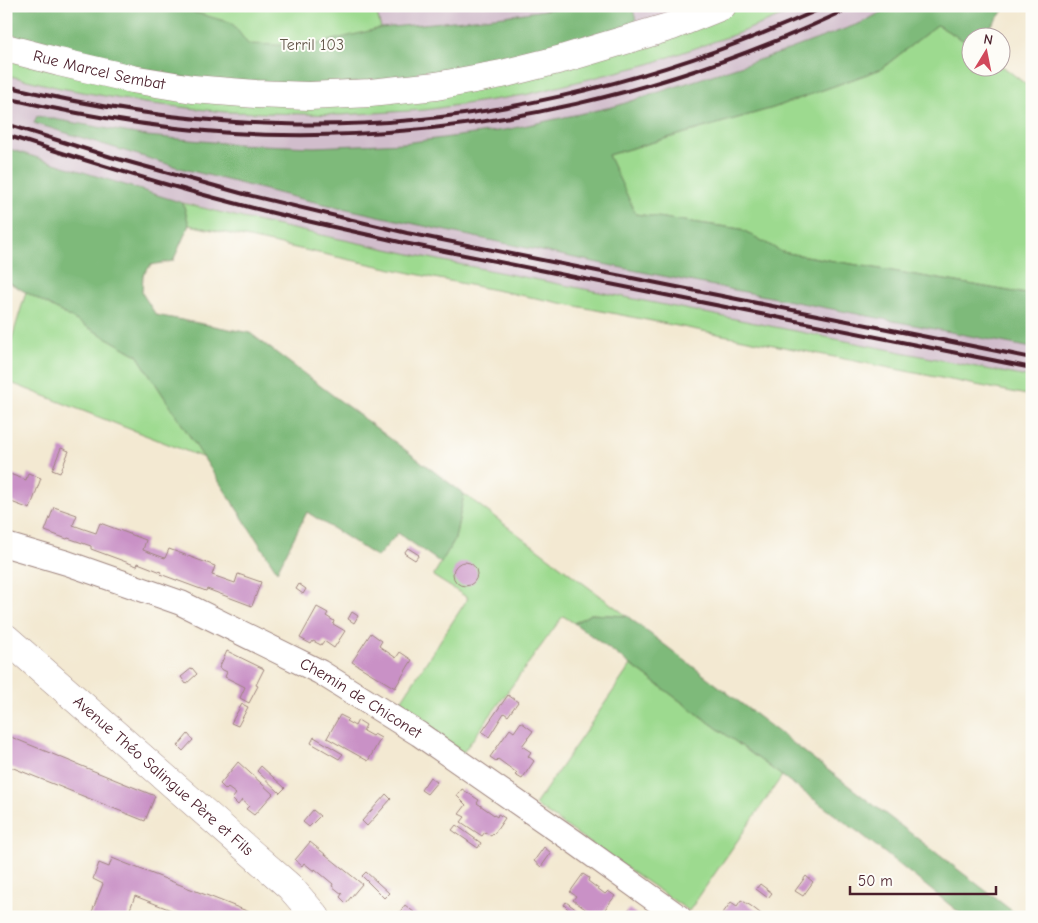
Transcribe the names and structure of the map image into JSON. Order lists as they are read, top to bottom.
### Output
{
  "streets": {
    "street": ["Rue Marcel Sembat", "Chemin de Chiconet", "Avenue Théo Salingue Père et Fils"]
  },
  "parks": ["Terril 103"],
  "scale_bar": "50 m",
  "north": "top"
}
